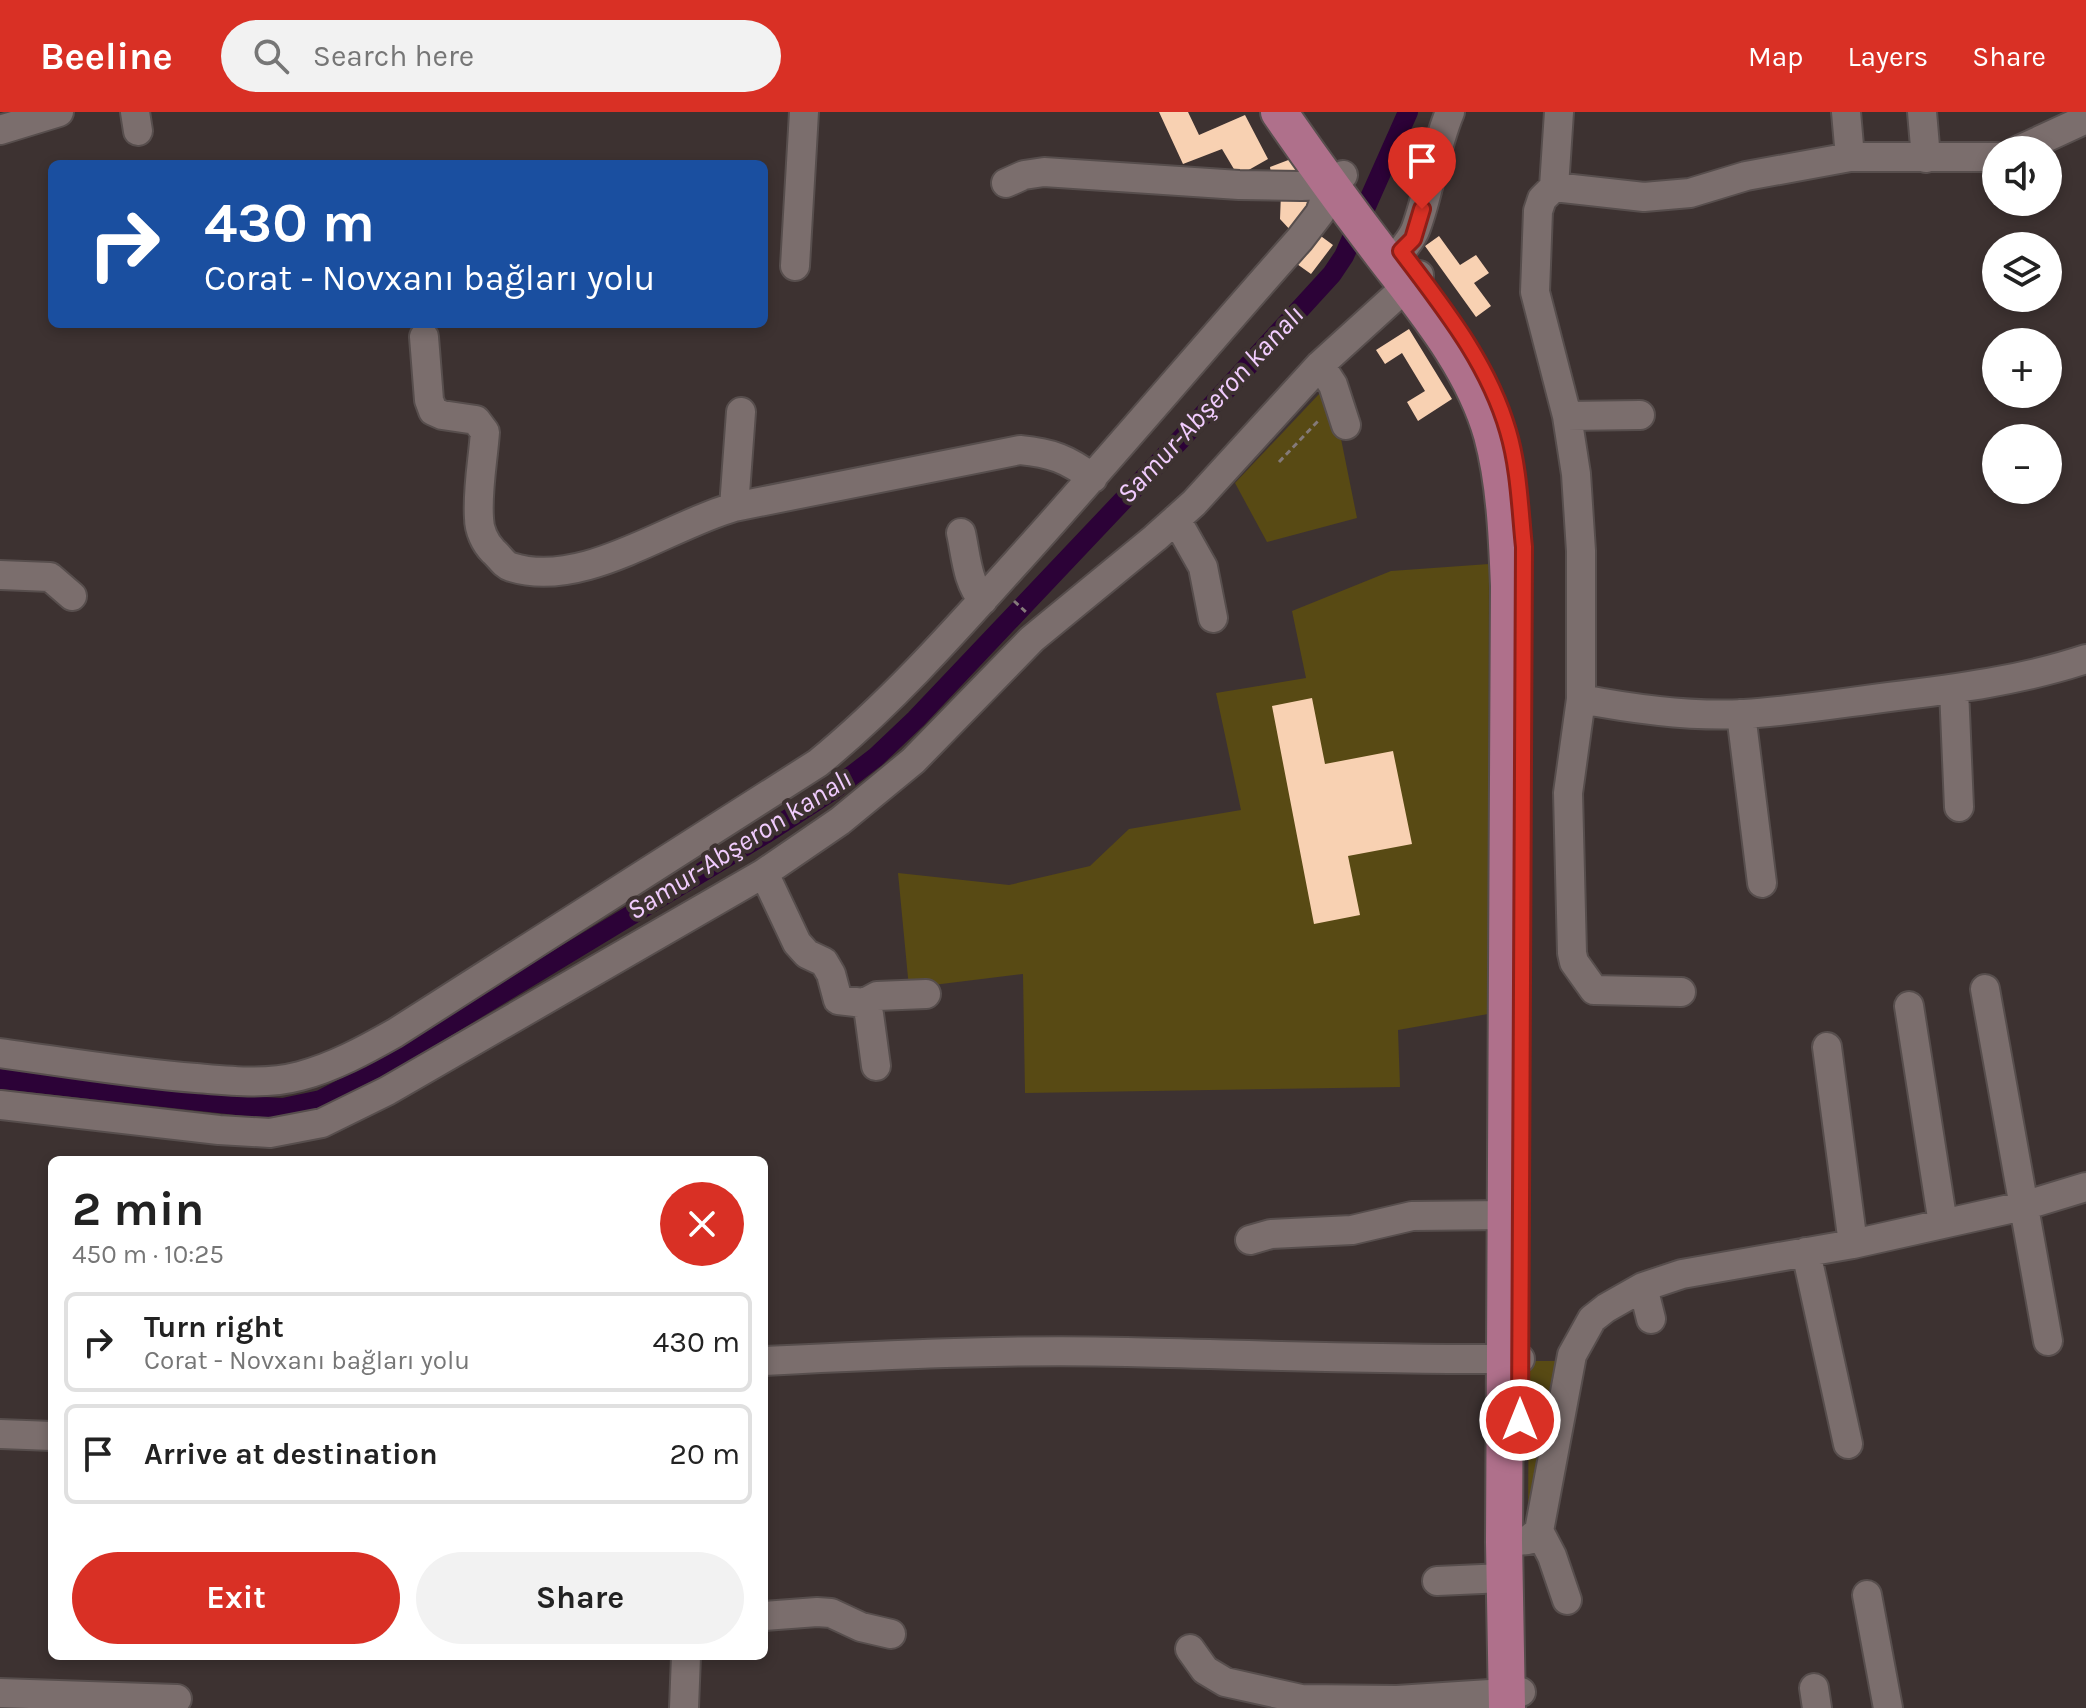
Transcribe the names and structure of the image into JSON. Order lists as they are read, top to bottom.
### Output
{
  "water": ["Samur-Abşeron kanalı"],
  "page": {
    "header": "Beeline",
    "search": "Search here",
    "nav": ["Map", "Layers", "Share"],
    "map_buttons": ["+", "−"],
    "turn": ["430 m", "Corat - Novxanı bağları yolu"],
    "heading": ["2 min", "450 m · 10:25"],
    "list": [
      {
        "name": "Turn right",
        "note": "Corat - Novxanı bağları yolu",
        "value": "430 m"
      },
      {
        "name": "Arrive at destination",
        "value": "20 m"
      }
    ],
    "buttons": ["Exit", "Share"]
  }
}
